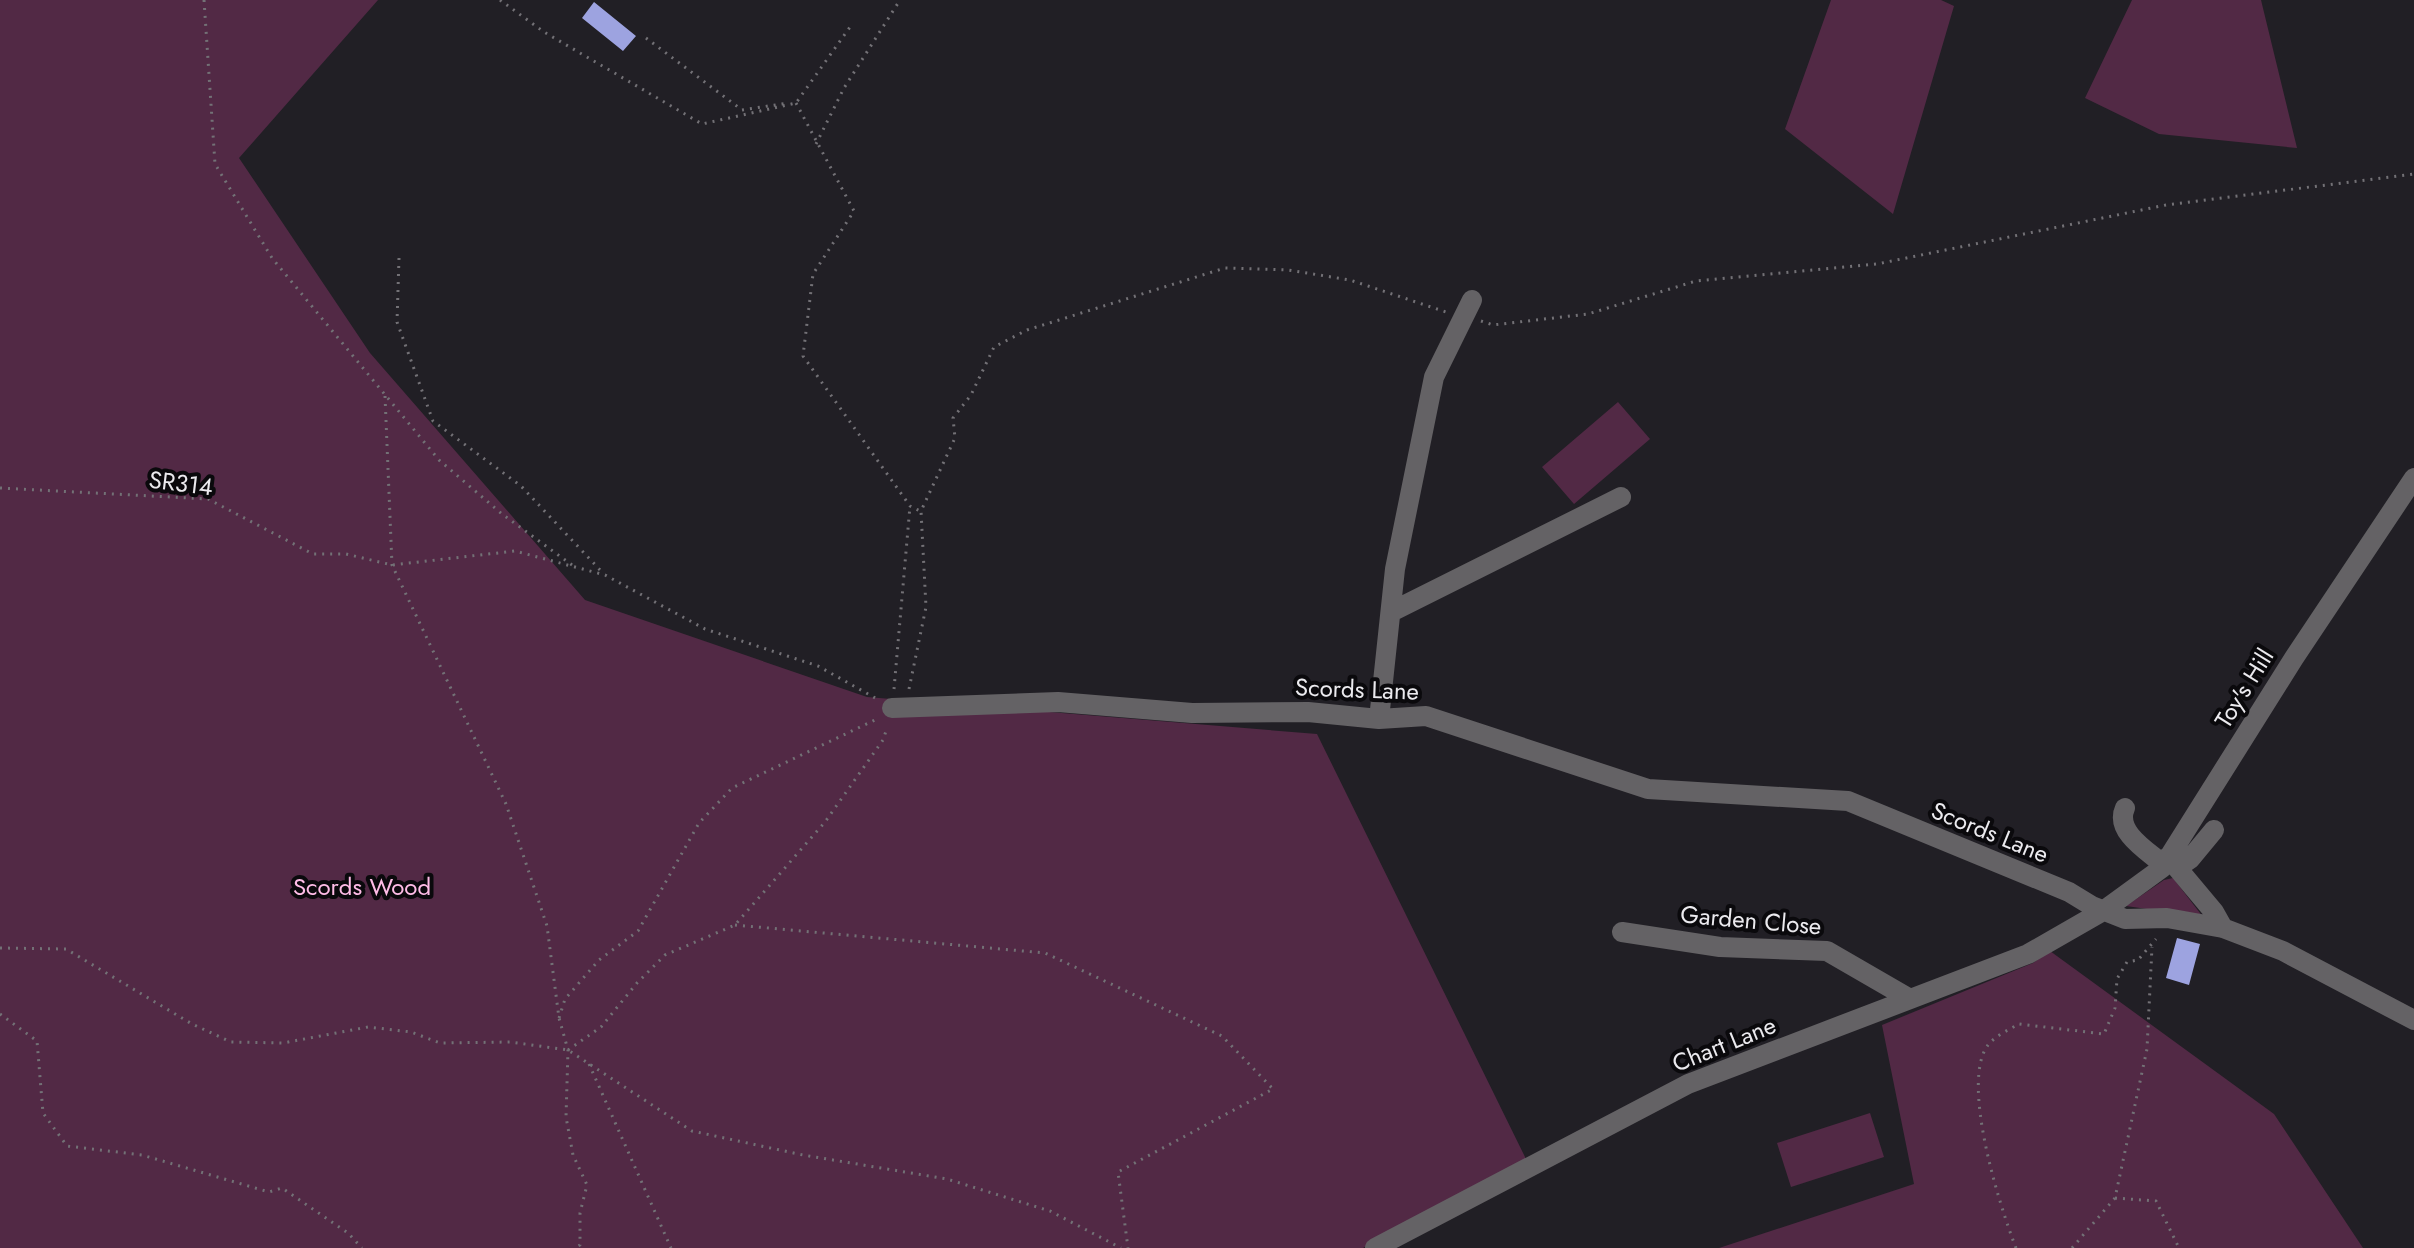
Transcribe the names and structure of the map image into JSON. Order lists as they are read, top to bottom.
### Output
{
  "streets": {
    "street": [
      "Toy's Hill",
      "Scords Lane",
      "Garden Close",
      "Chart Lane"
    ],
    "path": ["SR314"]
  },
  "crossings": [
    ["Toy's Hill", "Scords Lane"],
    ["Toy's Hill", "Chart Lane"],
    ["Scords Lane", "Chart Lane"],
    ["Garden Close", "Chart Lane"]
  ],
  "parks": ["Scords Wood"]
}
